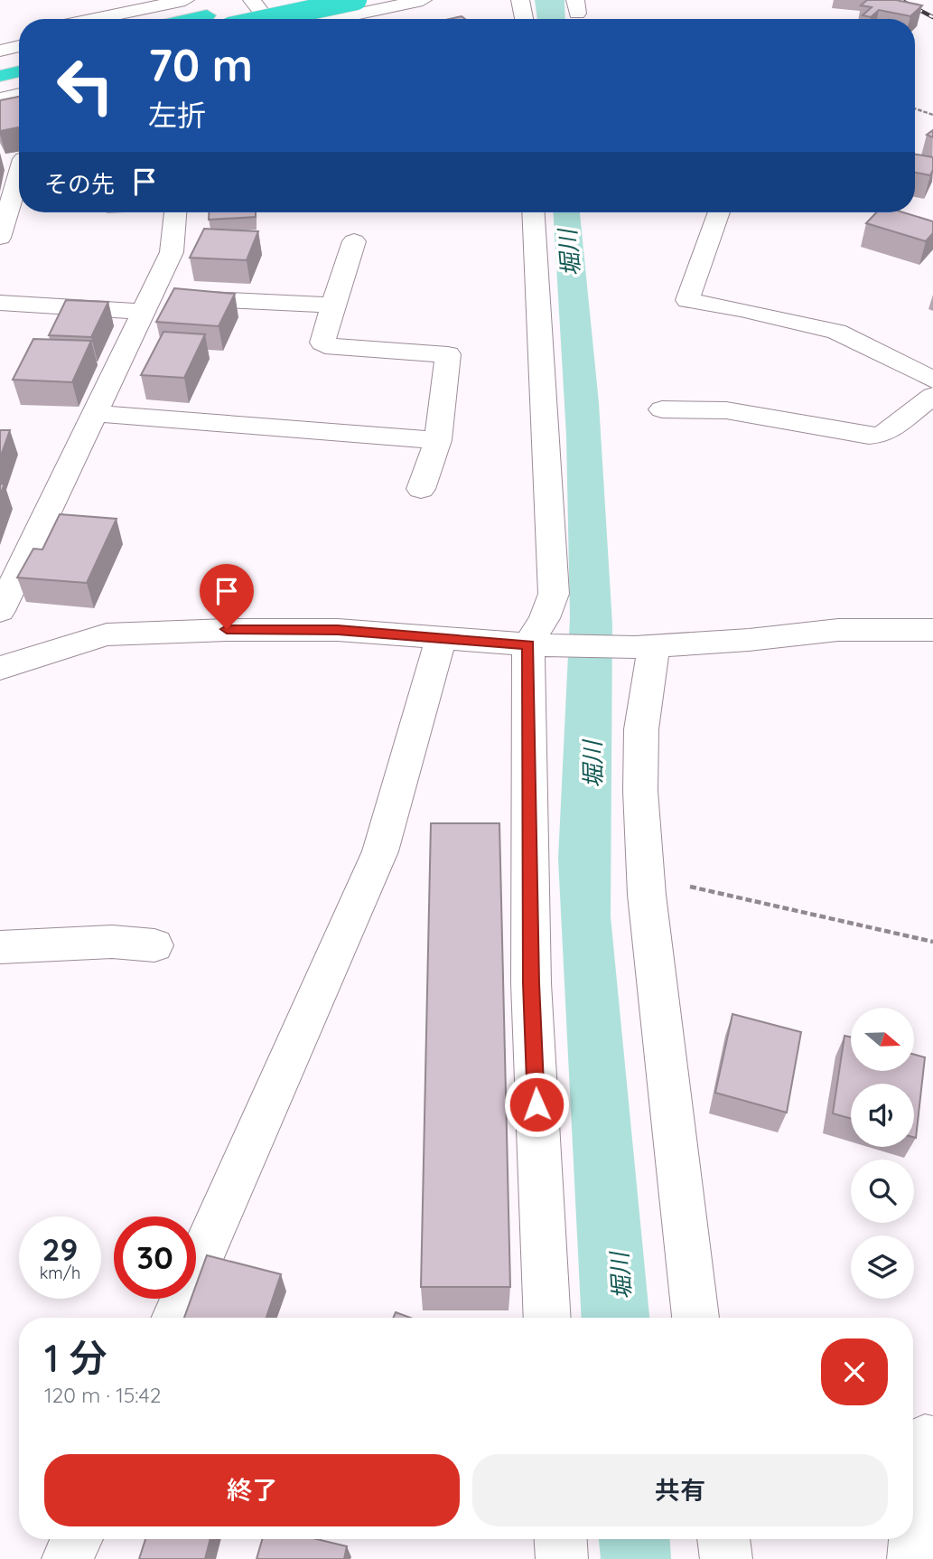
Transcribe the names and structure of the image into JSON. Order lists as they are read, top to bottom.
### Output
{
  "water": ["堀川"],
  "north": "right",
  "page": {
    "turn": ["70 m", "左折"],
    "then": "その先",
    "speed": "29 km/h",
    "limit": "30",
    "heading": ["1 分", "120 m · 15:42"],
    "buttons": ["終了", "共有"]
  }
}
